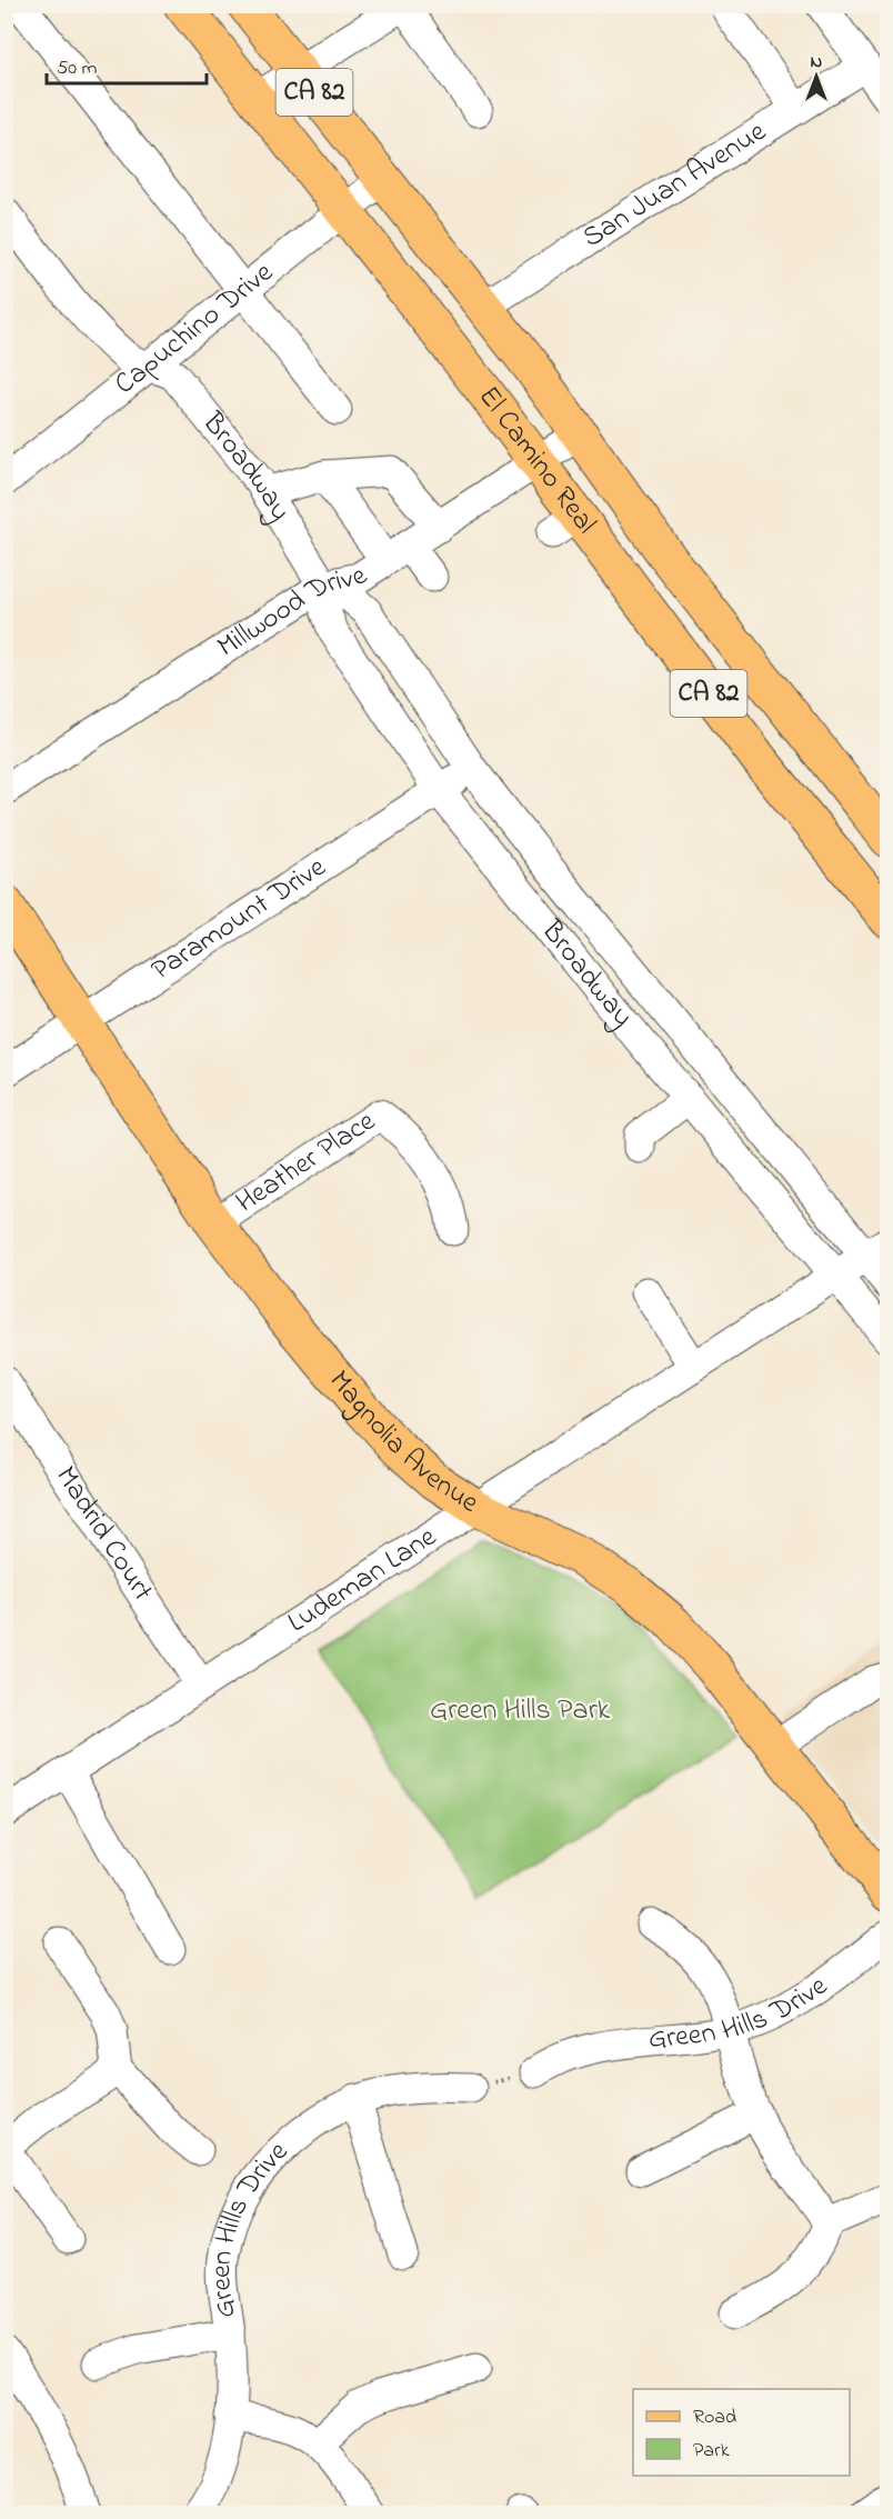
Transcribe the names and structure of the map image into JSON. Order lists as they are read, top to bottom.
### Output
{
  "streets": {
    "main road": ["CA 82", "El Camino Real", "Magnolia Avenue"],
    "street": [
      "San Juan Avenue",
      "Capuchino Drive",
      "Broadway",
      "Millwood Drive",
      "Paramount Drive",
      "Heather Place",
      "Madrid Court",
      "Ludeman Lane",
      "Green Hills Drive"
    ]
  },
  "crossings": [
    ["San Juan Avenue", "El Camino Real"],
    ["Capuchino Drive", "El Camino Real"],
    ["Capuchino Drive", "Broadway"],
    ["El Camino Real", "Millwood Drive"],
    ["Broadway", "Millwood Drive"],
    ["Broadway", "Paramount Drive"],
    ["Broadway", "Ludeman Lane"],
    ["Paramount Drive", "Magnolia Avenue"],
    ["Heather Place", "Magnolia Avenue"],
    ["Magnolia Avenue", "Ludeman Lane"],
    ["Madrid Court", "Ludeman Lane"]
  ],
  "parks": ["Green Hills Park"],
  "legend": ["Road", "Park"],
  "scale_bar": "50 m",
  "north": "top"
}
